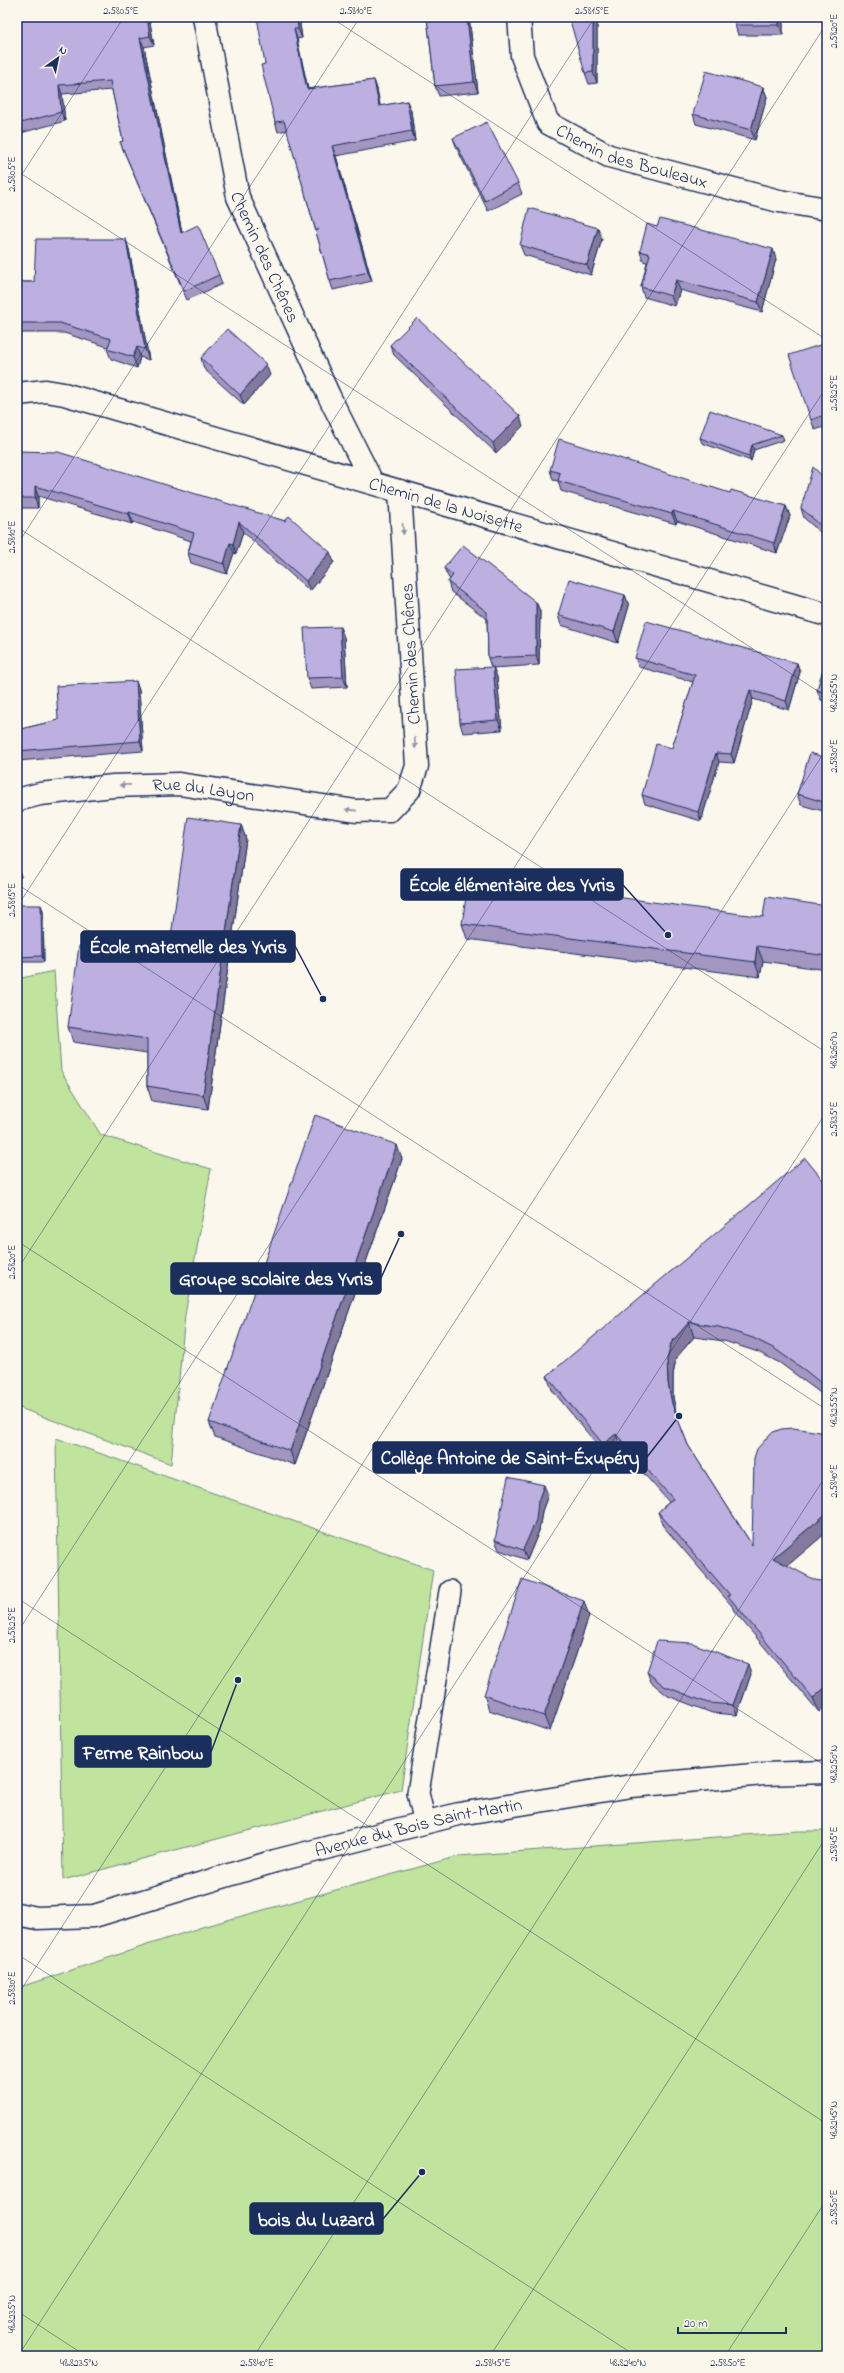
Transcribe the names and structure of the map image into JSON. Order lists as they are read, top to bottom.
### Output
{
  "streets": {
    "street": [
      "Chemin des Bouleaux",
      "Chemin des Chênes",
      "Chemin de la Noisette",
      "Rue du Layon",
      "Avenue du Bois Saint-Martin"
    ]
  },
  "crossings": [
    ["Chemin des Chênes", "Chemin de la Noisette"],
    ["Chemin des Chênes", "Rue du Layon"]
  ],
  "one_way": ["Chemin des Chênes", "Rue du Layon"],
  "places": [
    "École élémentaire des Yvris",
    "École maternelle des Yvris",
    "Groupe scolaire des Yvris",
    "Collège Antoine de Saint-Éxupéry",
    "Ferme Rainbow",
    "bois du Luzard"
  ],
  "scale_bar": "20 m",
  "north": "top right",
  "coordinates": [
    "2.5805°E",
    "2.5810°E",
    "2.5815°E",
    "2.5820°E",
    "2.5825°E",
    "48.8265°N",
    "2.5830°E",
    "48.8260°N",
    "2.5835°E",
    "48.8255°N",
    "2.5840°E",
    "48.8250°N",
    "2.5845°E",
    "48.8245°N",
    "2.5850°E",
    "48.8235°N",
    "48.8240°N"
  ]
}
